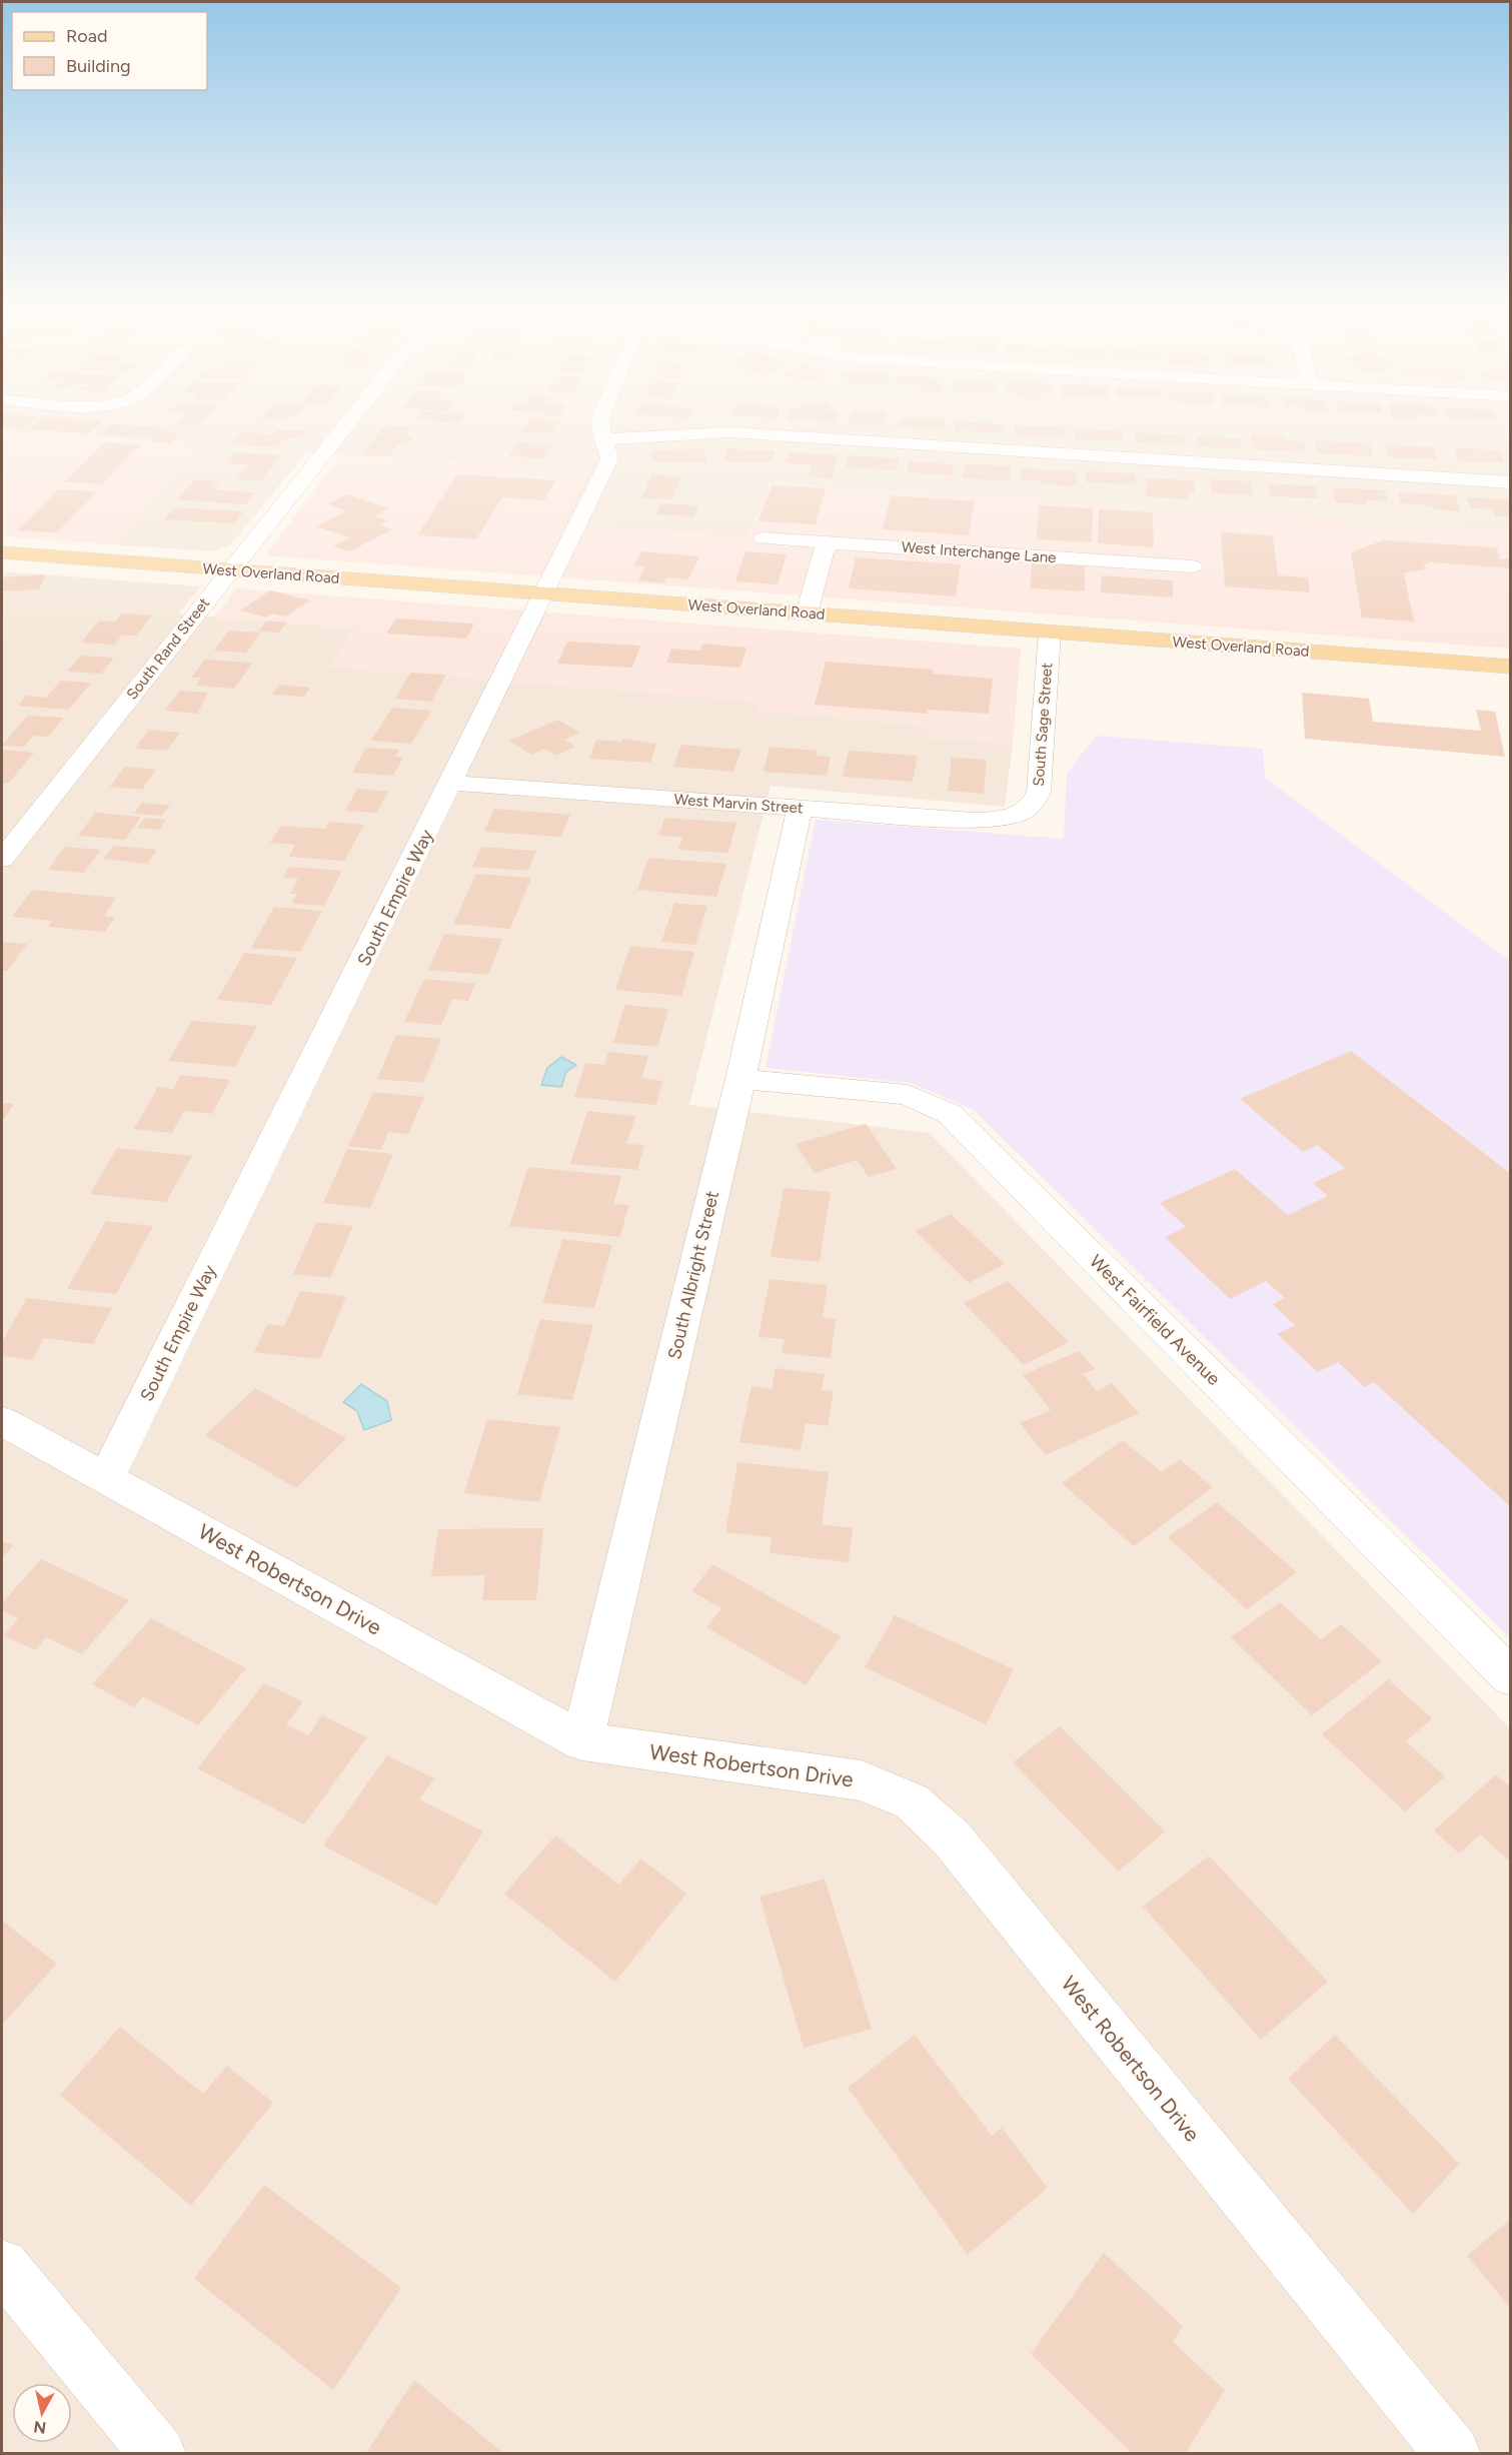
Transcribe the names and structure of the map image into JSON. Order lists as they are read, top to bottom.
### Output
{
  "streets": {
    "main road": ["West Overland Road"],
    "street": [
      "West Interchange Lane",
      "South Rand Street",
      "South Sage Street",
      "West Marvin Street",
      "South Empire Way",
      "South Albright Street",
      "West Fairfield Avenue",
      "West Robertson Drive"
    ]
  },
  "crossings": [
    ["West Overland Road", "South Rand Street"],
    ["West Overland Road", "South Sage Street"],
    ["West Overland Road", "South Empire Way"],
    ["South Sage Street", "West Marvin Street"],
    ["West Marvin Street", "South Empire Way"],
    ["West Marvin Street", "South Albright Street"],
    ["South Empire Way", "West Robertson Drive"],
    ["South Albright Street", "West Fairfield Avenue"],
    ["South Albright Street", "West Robertson Drive"]
  ],
  "legend": ["Road", "Building"],
  "north": "bottom"
}
